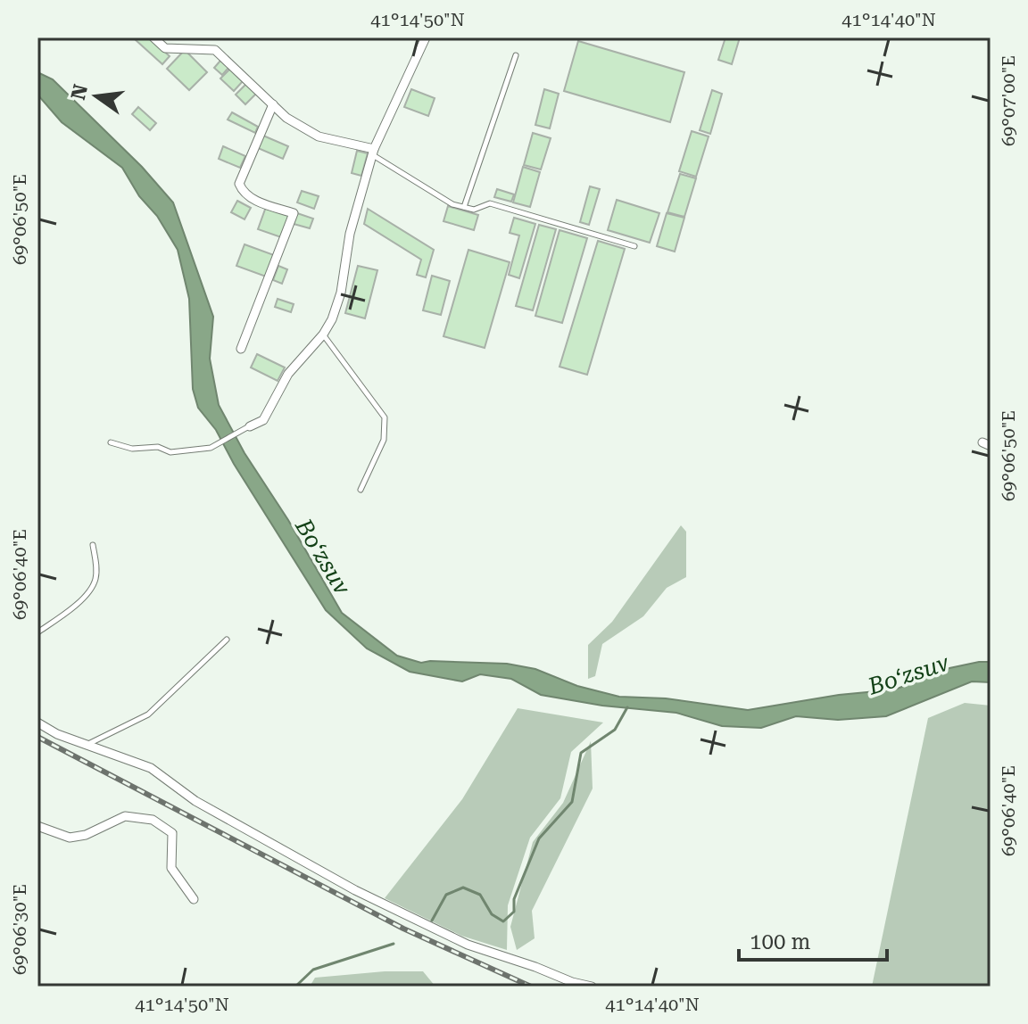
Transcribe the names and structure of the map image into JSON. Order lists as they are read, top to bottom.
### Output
{
  "water": ["Boʻzsuv"],
  "scale_bar": "100 m",
  "north": "left",
  "coordinates": [
    "41°14'50\"N",
    "41°14'40\"N",
    "69°07'00\"E",
    "69°06'50\"E",
    "69°06'40\"E",
    "69°06'30\"E"
  ]
}
